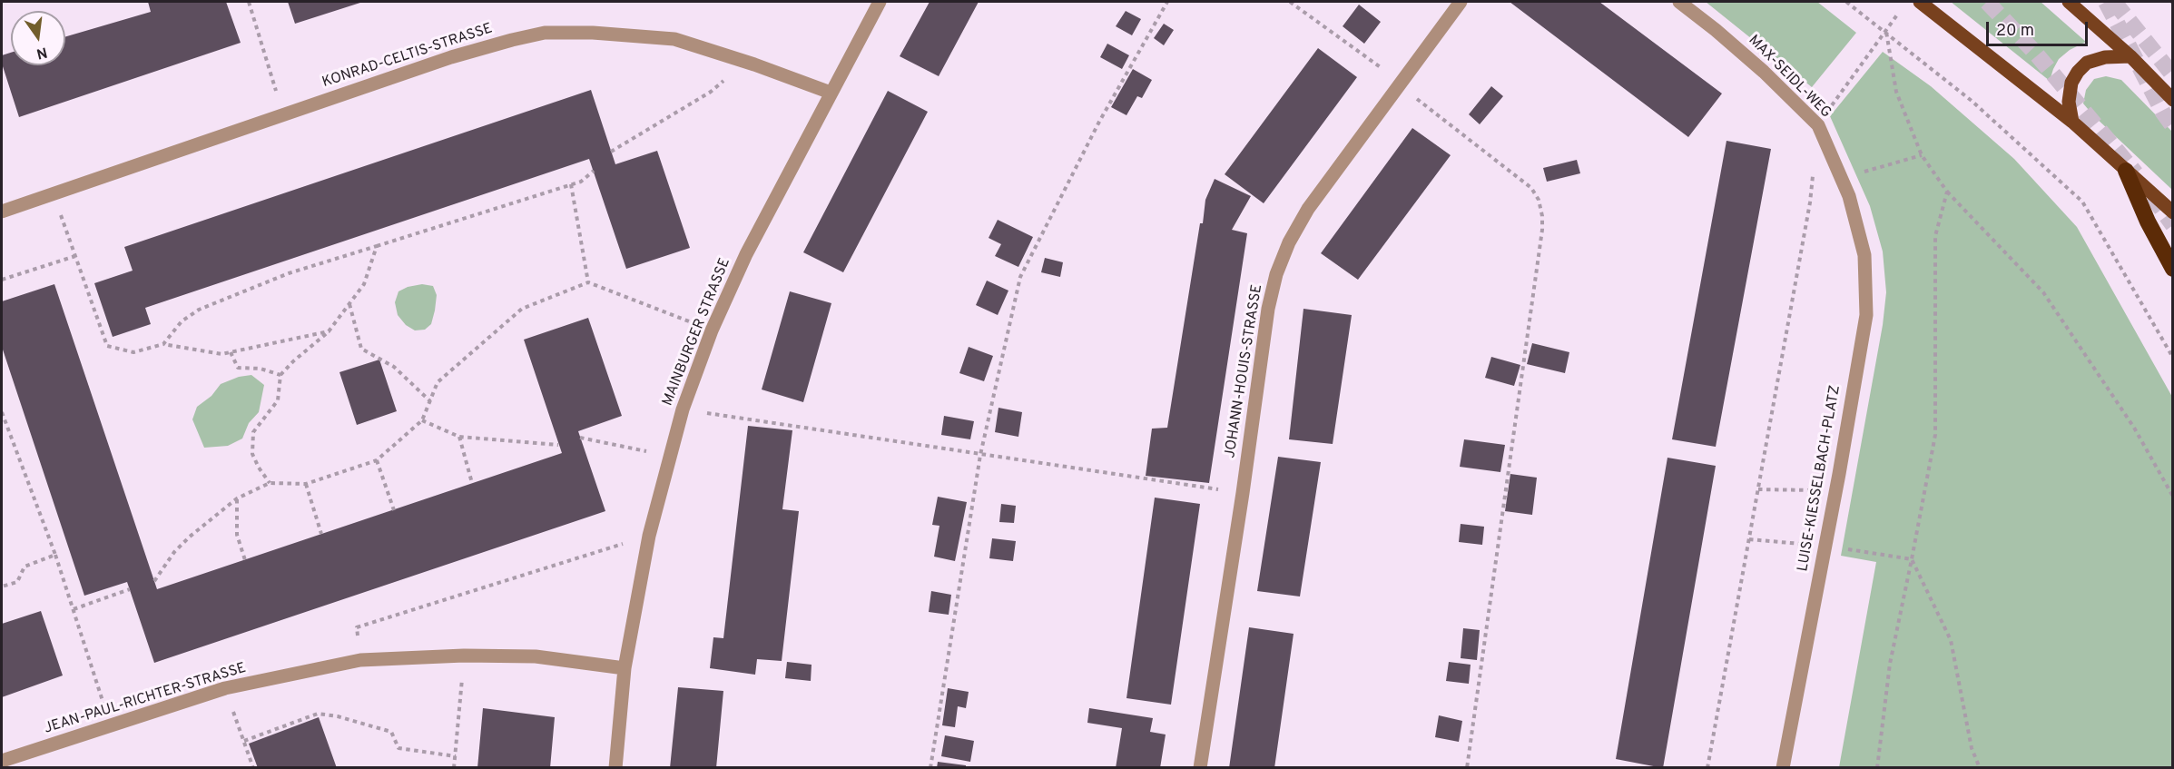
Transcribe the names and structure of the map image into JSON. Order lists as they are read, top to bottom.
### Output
{
  "streets": {
    "street": [
      "KONRAD-CELTIS-STRASSE",
      "MAX-SEIDL-WEG",
      "MAINBURGER STRASSE",
      "JOHANN-HOUIS-STRASSE",
      "LUISE-KIESSELBACH-PLATZ",
      "JEAN-PAUL-RICHTER-STRASSE"
    ]
  },
  "crossings": [
    ["KONRAD-CELTIS-STRASSE", "MAINBURGER STRASSE"],
    ["MAX-SEIDL-WEG", "LUISE-KIESSELBACH-PLATZ"],
    ["MAINBURGER STRASSE", "JEAN-PAUL-RICHTER-STRASSE"]
  ],
  "scale_bar": "20 m",
  "north": "bottom"
}
